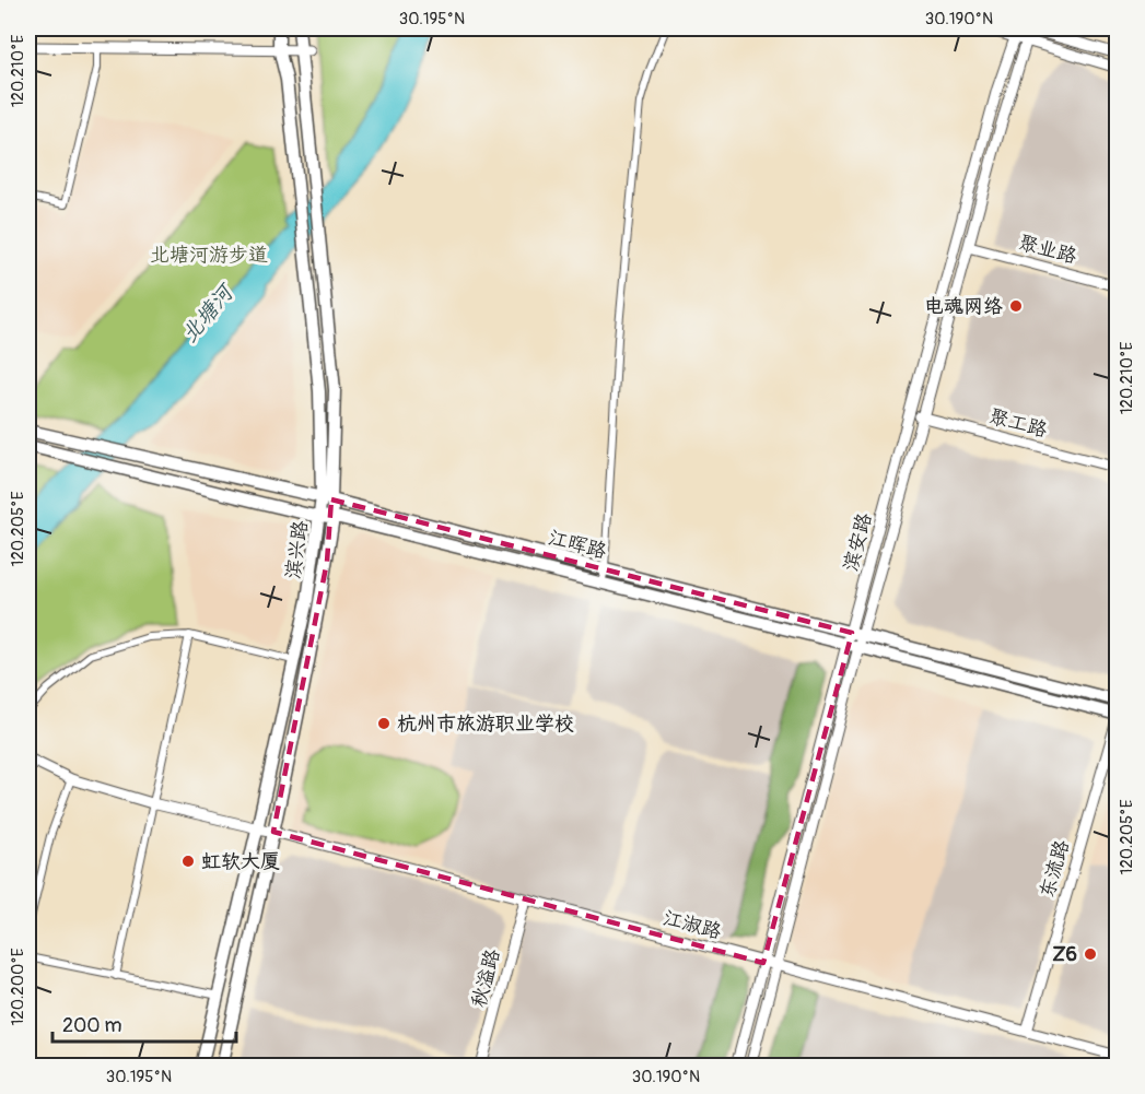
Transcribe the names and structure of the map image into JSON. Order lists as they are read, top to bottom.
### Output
{
  "streets": {
    "main road": [
      "聚业路",
      "聚工路",
      "滨安路",
      "江晖路",
      "滨兴路",
      "东流路",
      "江淑路",
      "秋溢路"
    ]
  },
  "crossings": [
    ["聚业路", "滨安路"],
    ["聚工路", "滨安路"],
    ["滨安路", "江晖路"],
    ["滨安路", "江淑路"],
    ["江晖路", "滨兴路"],
    ["江晖路", "东流路"],
    ["滨兴路", "江淑路"],
    ["东流路", "江淑路"],
    ["江淑路", "秋溢路"]
  ],
  "water": ["北塘河"],
  "parks": ["北塘河游步道"],
  "places": [
    "电魂网络",
    "杭州市旅游职业学校",
    "虹软大厦",
    "Z6"
  ],
  "scale_bar": "200 m",
  "coordinates": [
    "30.195°N",
    "30.190°N",
    "120.210°E",
    "120.205°E",
    "120.200°E"
  ]
}
